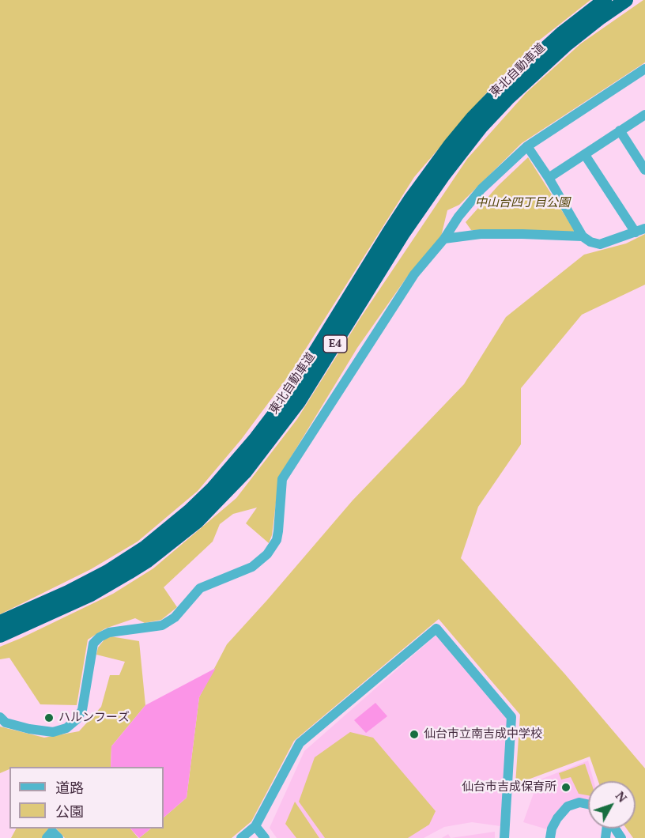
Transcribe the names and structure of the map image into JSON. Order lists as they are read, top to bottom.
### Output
{
  "streets": {
    "highway": ["東北自動車道", "E4"]
  },
  "parks": ["中山台四丁目公園"],
  "places": ["ハルンフーズ", "仙台市立南吉成中学校", "仙台市吉成保育所"],
  "legend": ["道路", "公園"],
  "north": "top right"
}
